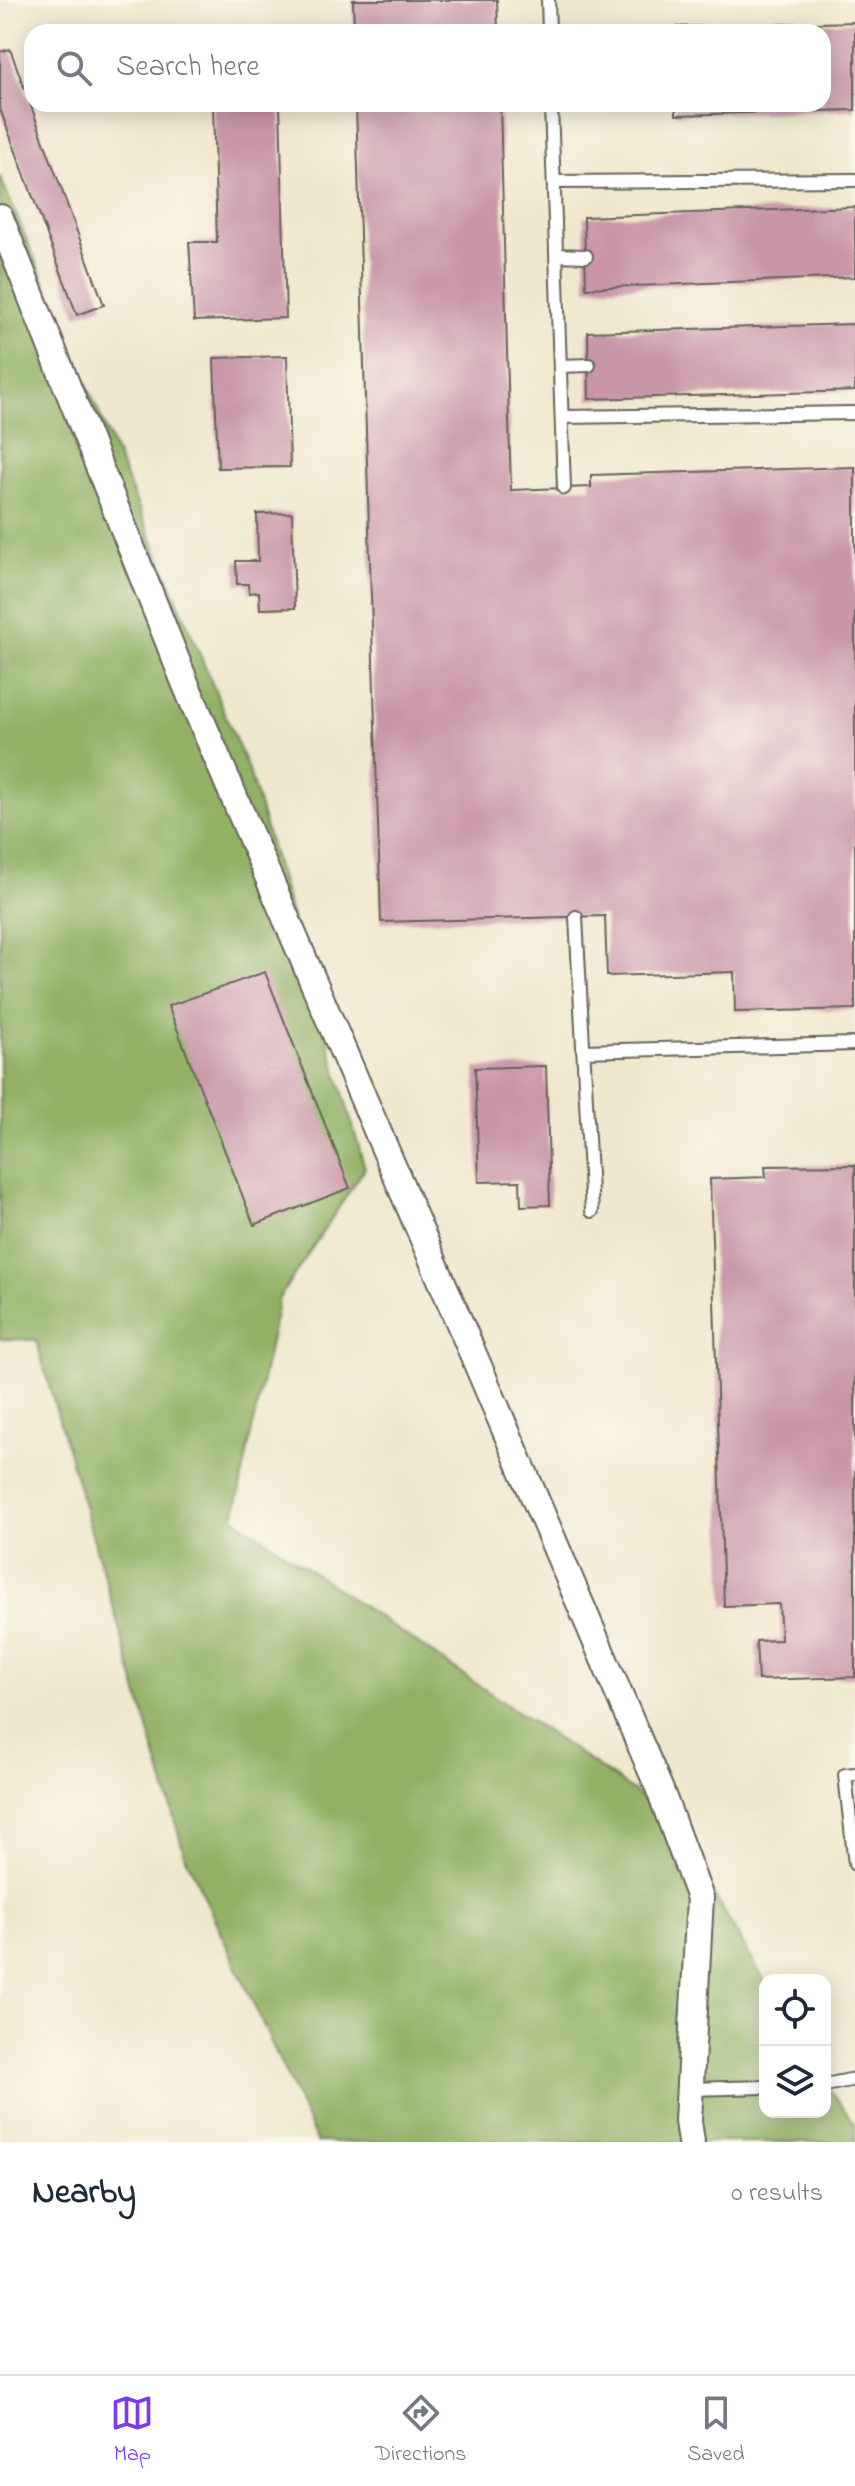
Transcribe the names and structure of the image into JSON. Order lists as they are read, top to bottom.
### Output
{
  "page": {
    "search": "Search here",
    "heading": ["Nearby", "0 results"],
    "nav": ["Map", "Directions", "Saved"]
  }
}
